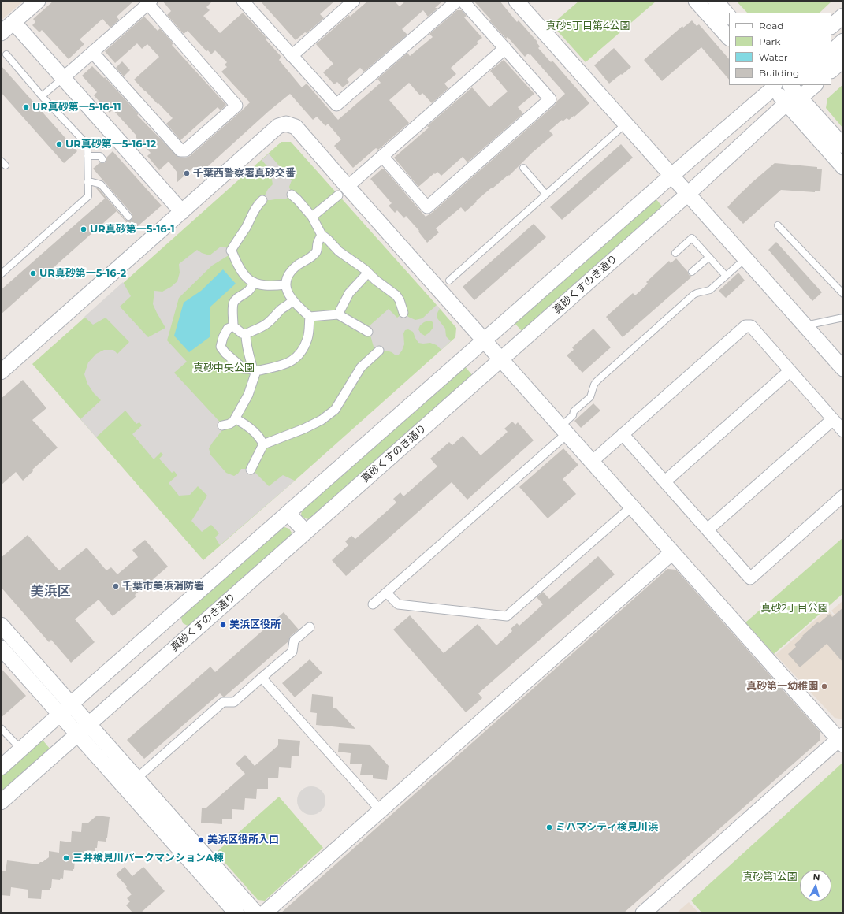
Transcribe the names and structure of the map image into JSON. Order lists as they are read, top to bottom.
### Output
{
  "streets": {
    "street": ["真砂くすのき通り"]
  },
  "districts": ["美浜区"],
  "parks": [
    "真砂5丁目第4公園",
    "真砂中央公園",
    "真砂2丁目公園",
    "真砂第1公園"
  ],
  "places": [
    "UR真砂第一5-16-11",
    "UR真砂第一5-16-12",
    "千葉西警察署真砂交番",
    "UR真砂第一5-16-1",
    "UR真砂第一5-16-2",
    "千葉市美浜消防署",
    "美浜区役所",
    "真砂第一幼稚園",
    "ミハマシティ検見川浜",
    "美浜区役所入口",
    "三井検見川パークマンションA棟"
  ],
  "legend": [
    "Road",
    "Park",
    "Water",
    "Building"
  ],
  "north": "top"
}
